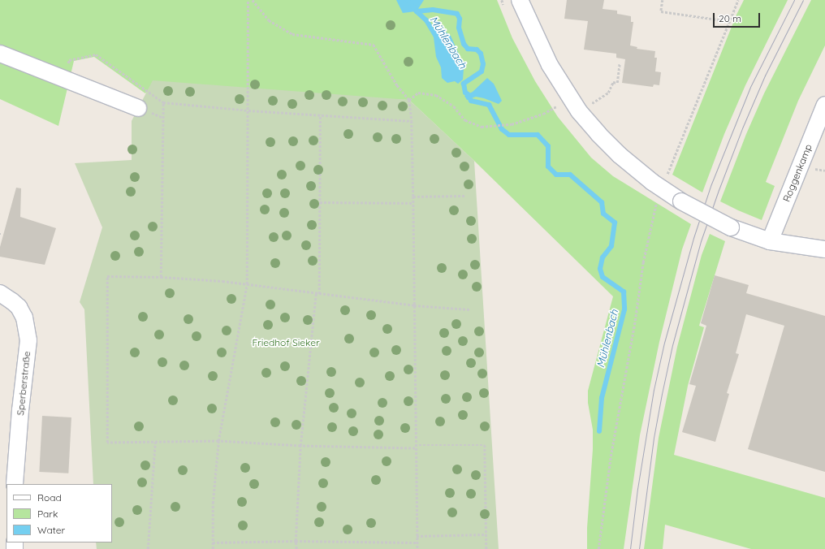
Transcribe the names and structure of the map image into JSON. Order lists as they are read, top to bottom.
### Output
{
  "streets": {
    "street": ["Roggenkamp", "Sperberstraße"]
  },
  "water": ["Mühlenbach"],
  "parks": ["Friedhof Sieker"],
  "legend": ["Road", "Park", "Water"],
  "scale_bar": "20 m"
}
